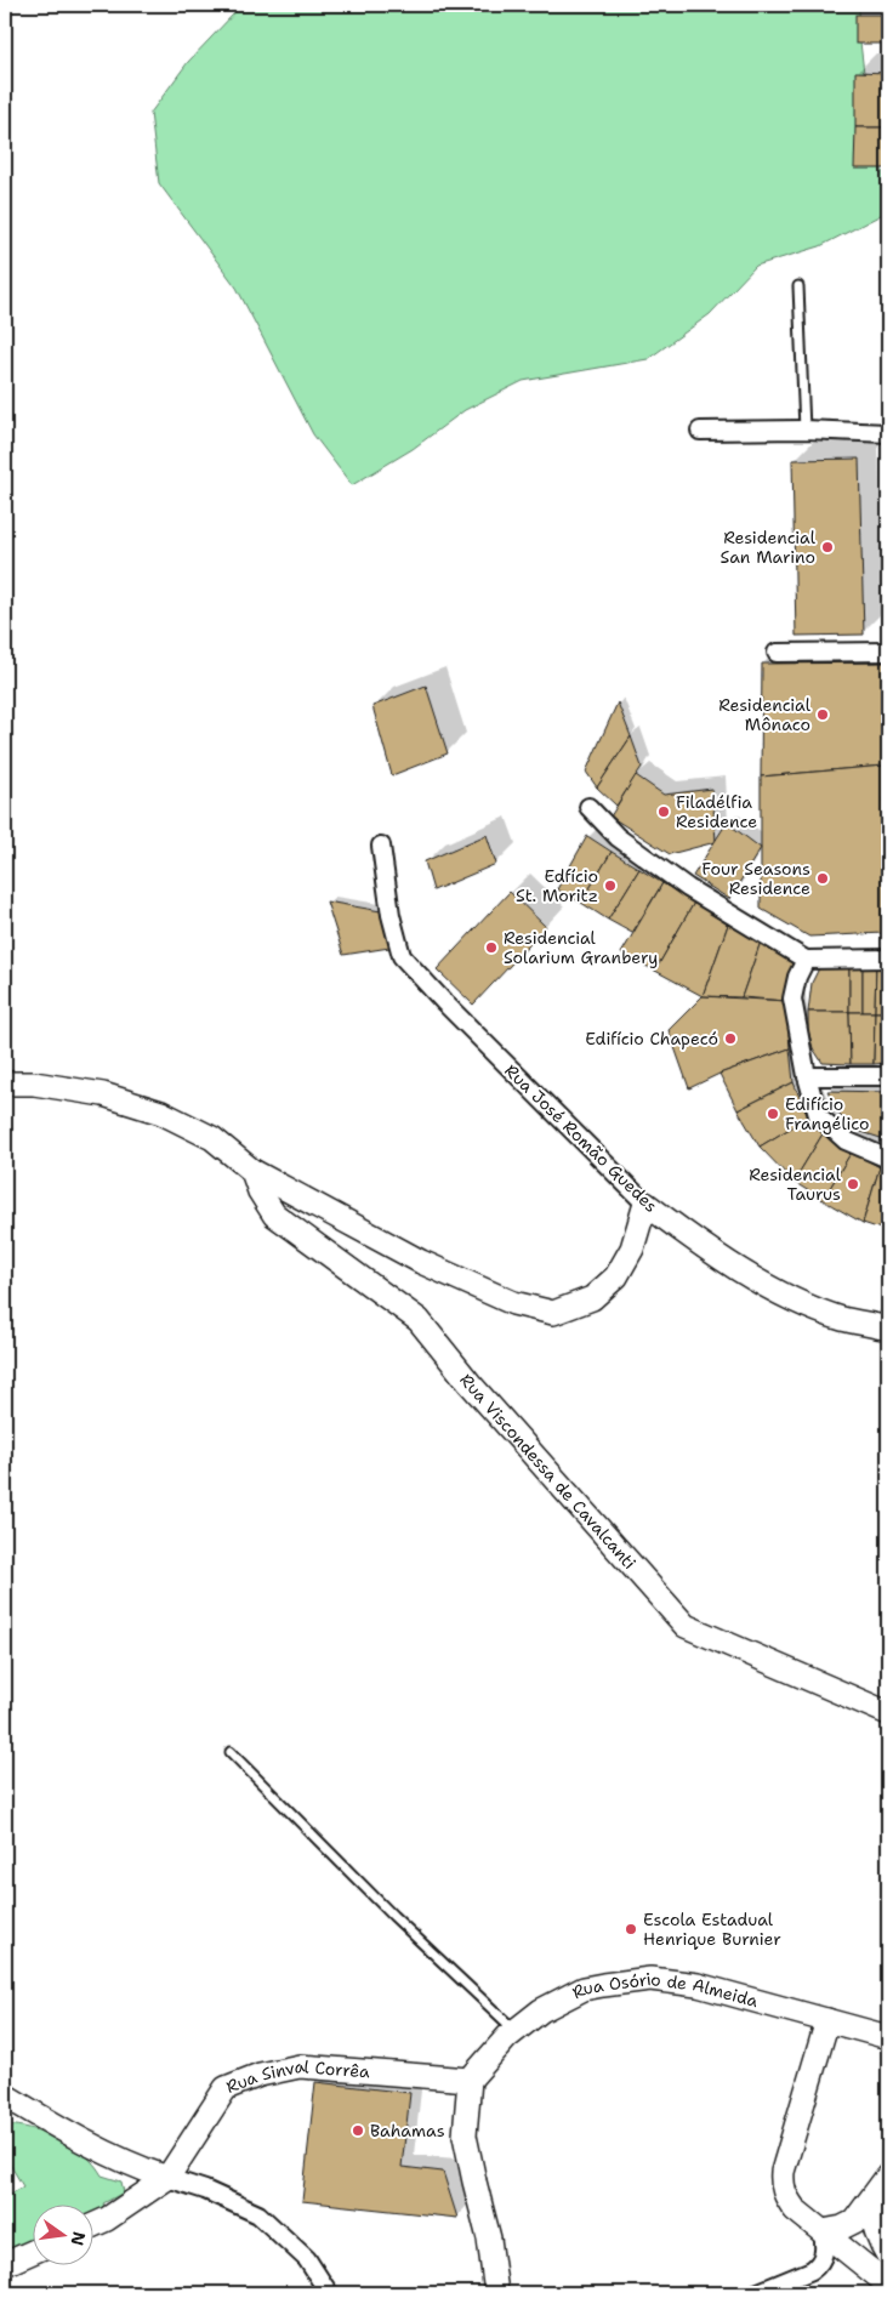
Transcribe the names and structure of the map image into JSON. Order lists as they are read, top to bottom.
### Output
{
  "streets": {
    "street": [
      "Rua José Romão Guedes",
      "Rua Viscondessa de Cavalcanti",
      "Rua Osório de Almeida",
      "Rua Sinval Corrêa"
    ]
  },
  "crossings": [
    ["Rua Osório de Almeida", "Rua Sinval Corrêa"]
  ],
  "places": [
    "Residencial San Marino",
    "Residencial Mônaco",
    "Filadélfia Residence",
    "Four Seasons Residence",
    "Edfício St. Moritz",
    "Residencial Solarium Granbery",
    "Edifício Chapecó",
    "Edifício Frangélico",
    "Residencial Taurus",
    "Escola Estadual Henrique Burnier",
    "Bahamas"
  ],
  "north": "right"
}
